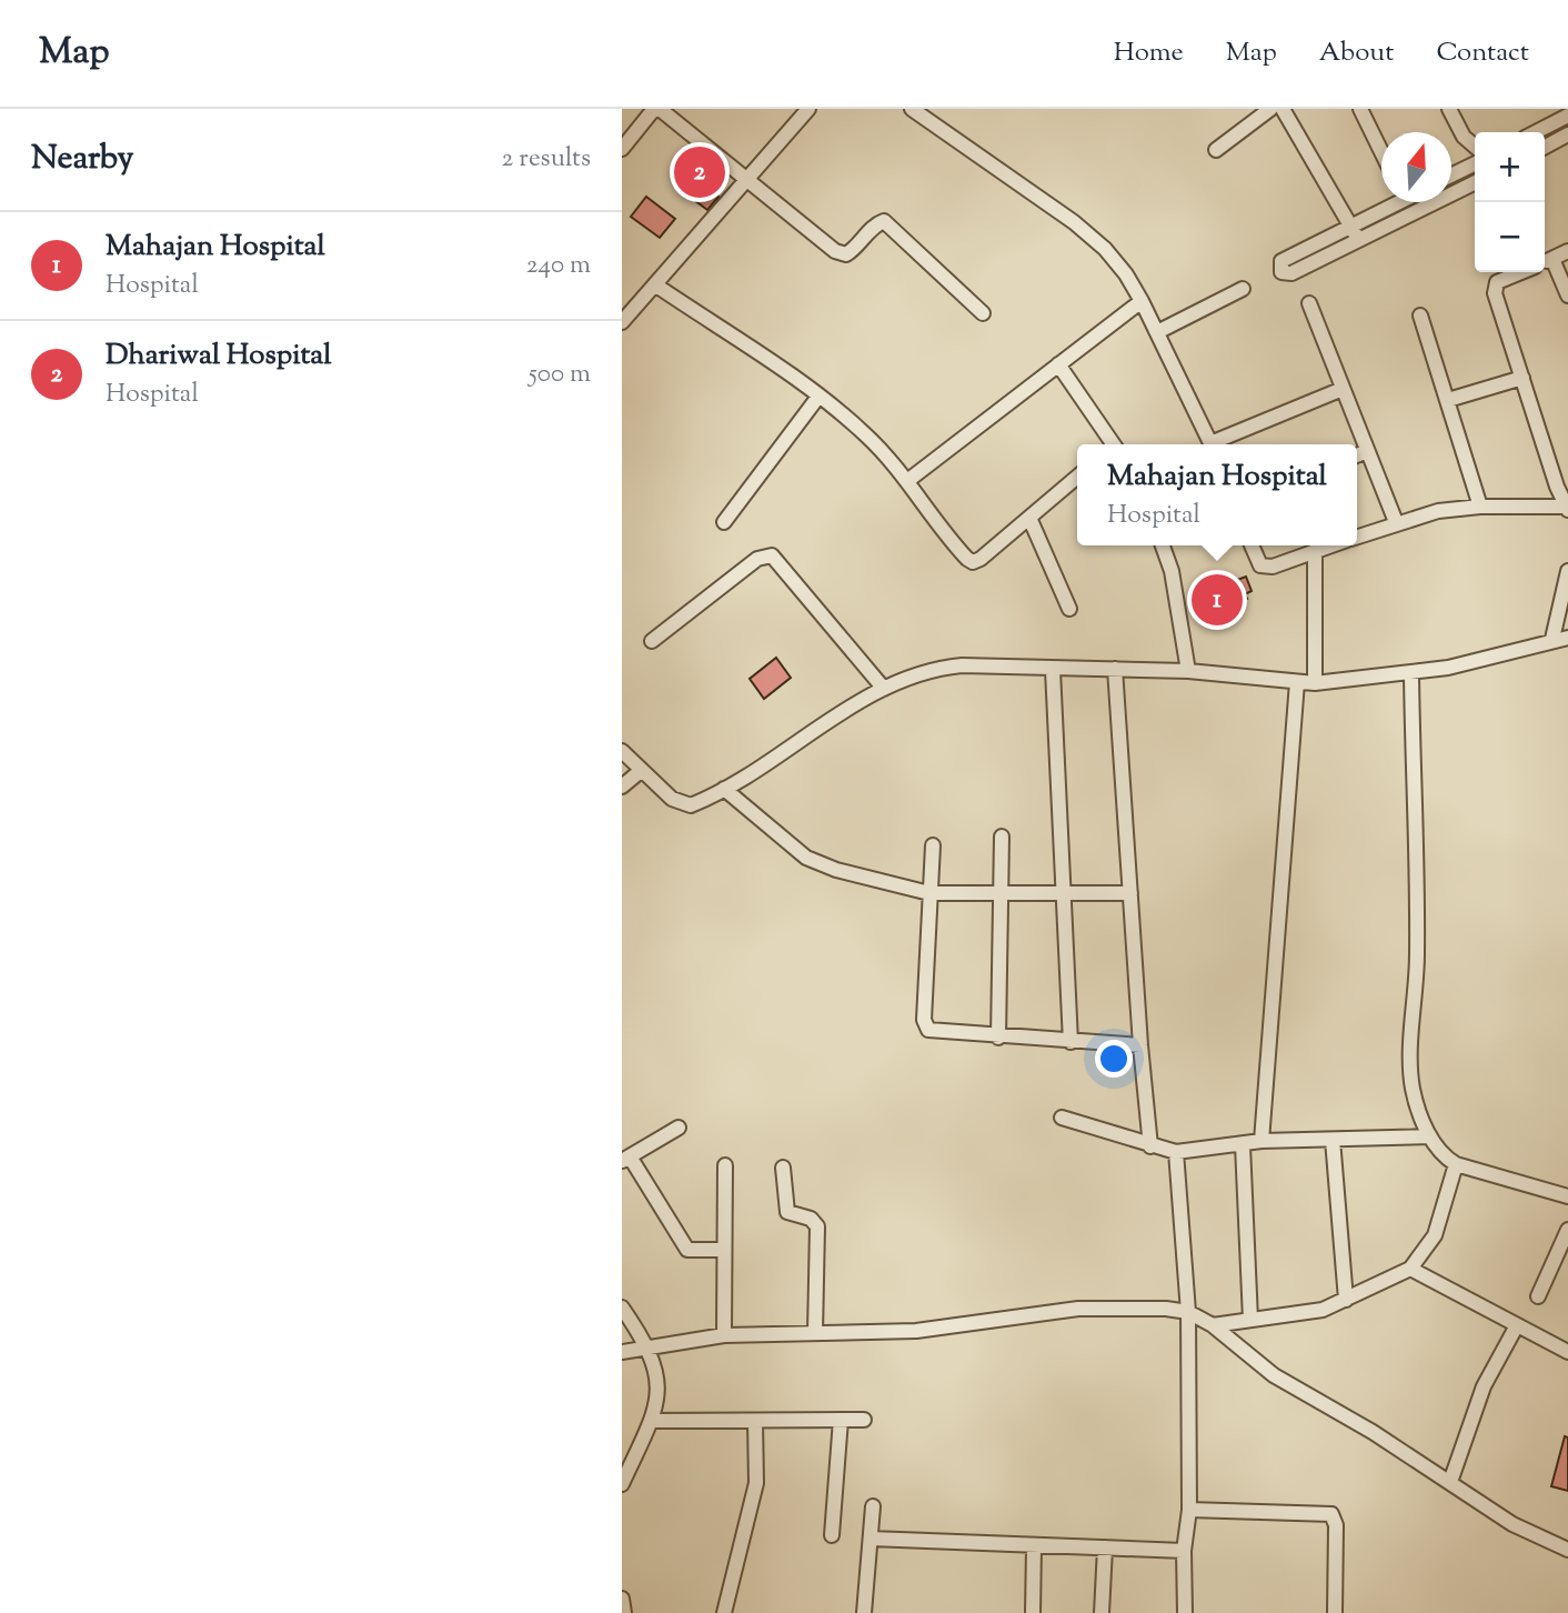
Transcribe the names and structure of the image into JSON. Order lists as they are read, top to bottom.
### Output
{
  "north": "top",
  "page": {
    "header": "Map",
    "nav": [
      "Home",
      "Map",
      "About",
      "Contact"
    ],
    "heading": ["Nearby", "2 results"],
    "map_buttons": ["+", "−"],
    "pins": ["2", "1"],
    "list": [
      {
        "mark": "1",
        "name": "Mahajan Hospital",
        "note": "Hospital",
        "value": "240 m"
      },
      {
        "mark": "2",
        "name": "Dhariwal Hospital",
        "note": "Hospital",
        "value": "500 m"
      }
    ],
    "popup": ["Mahajan Hospital", "Hospital"]
  }
}
